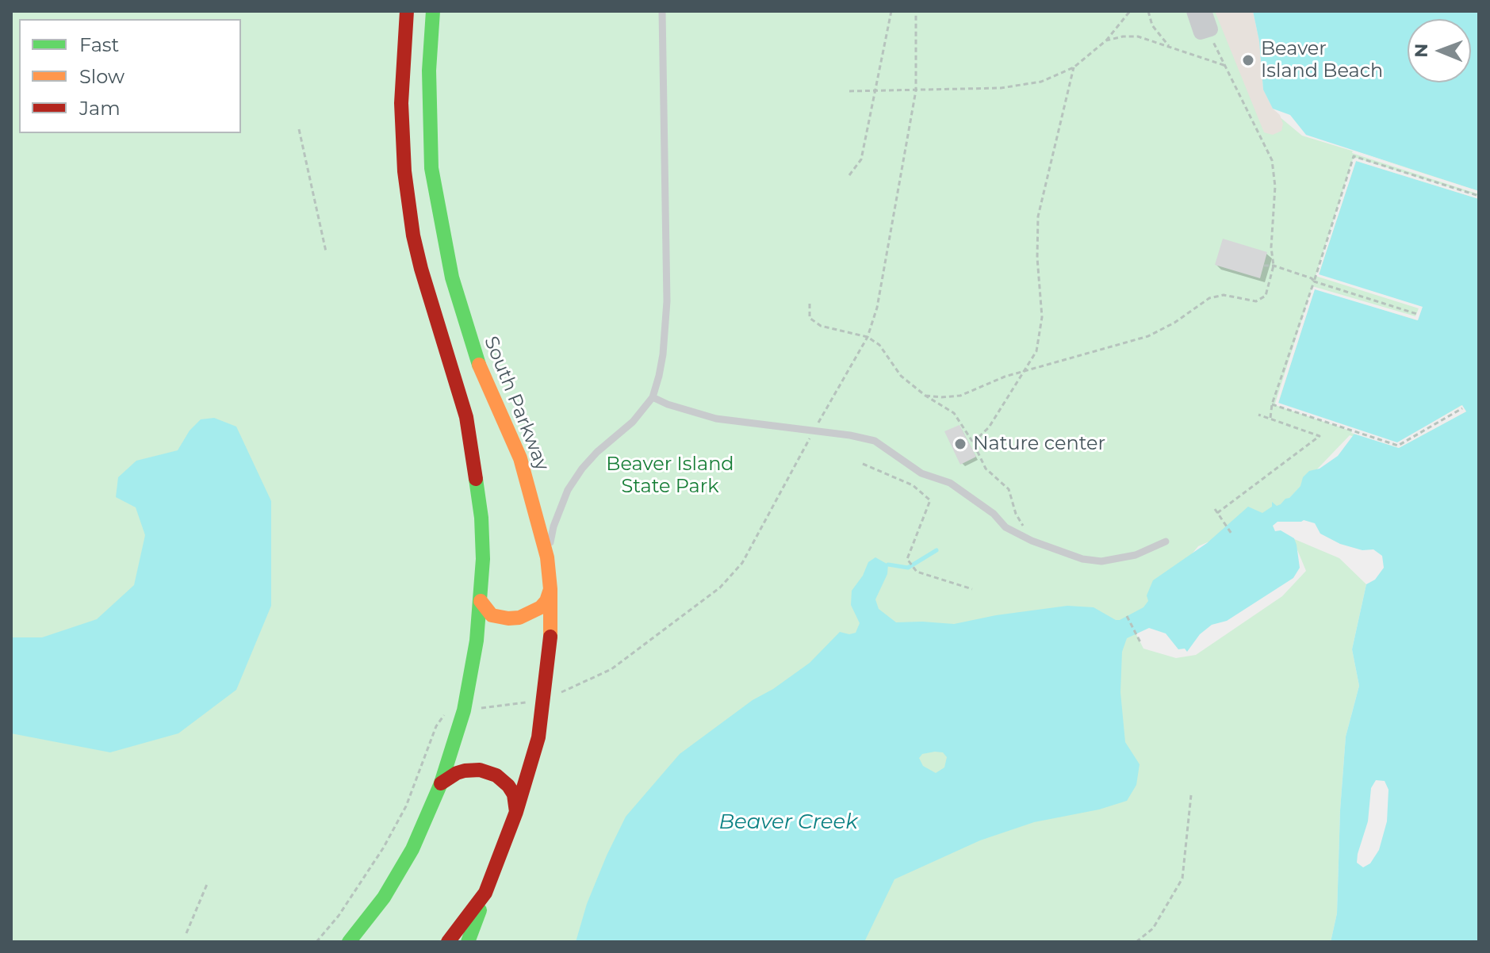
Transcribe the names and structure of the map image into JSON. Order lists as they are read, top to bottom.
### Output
{
  "streets": {
    "street": ["South Parkway"]
  },
  "water": ["Beaver Creek"],
  "parks": ["Beaver Island State Park"],
  "places": ["Beaver Island Beach", "Nature center"],
  "legend": ["Fast", "Slow", "Jam"],
  "north": "left"
}
